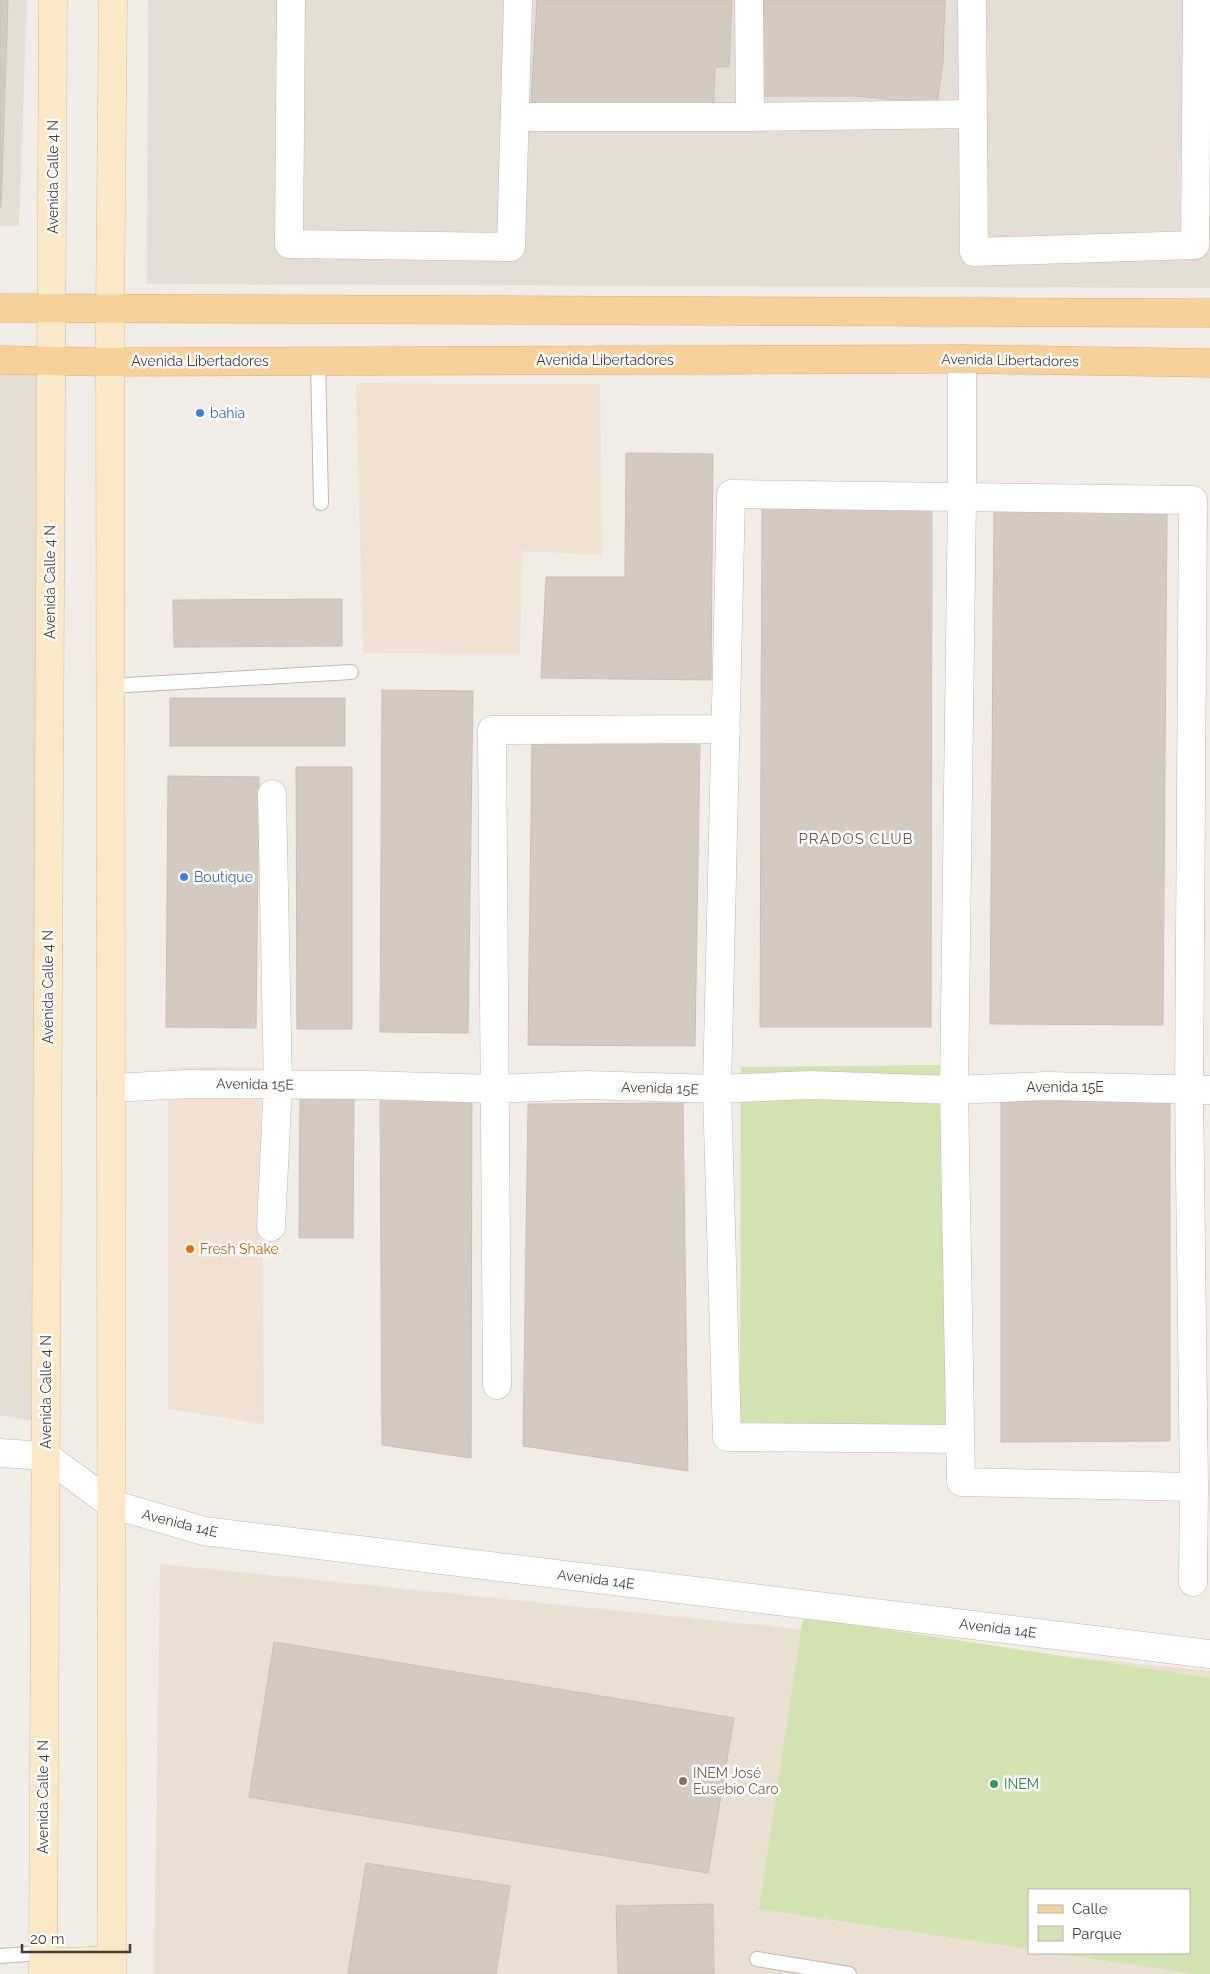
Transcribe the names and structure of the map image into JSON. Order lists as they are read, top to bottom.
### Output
{
  "streets": {
    "main road": ["Avenida Libertadores"],
    "street": ["Avenida Calle 4 N", "Avenida 15E", "Avenida 14E"]
  },
  "crossings": [
    ["Avenida Calle 4 N", "Avenida Libertadores"],
    ["Avenida Calle 4 N", "Avenida 14E"]
  ],
  "districts": ["PRADOS CLUB"],
  "places": [
    "bahia",
    "Boutique",
    "Fresh Shake",
    "INEM José Eusebio Caro",
    "INEM"
  ],
  "legend": ["Calle", "Parque"],
  "scale_bar": "20 m"
}
